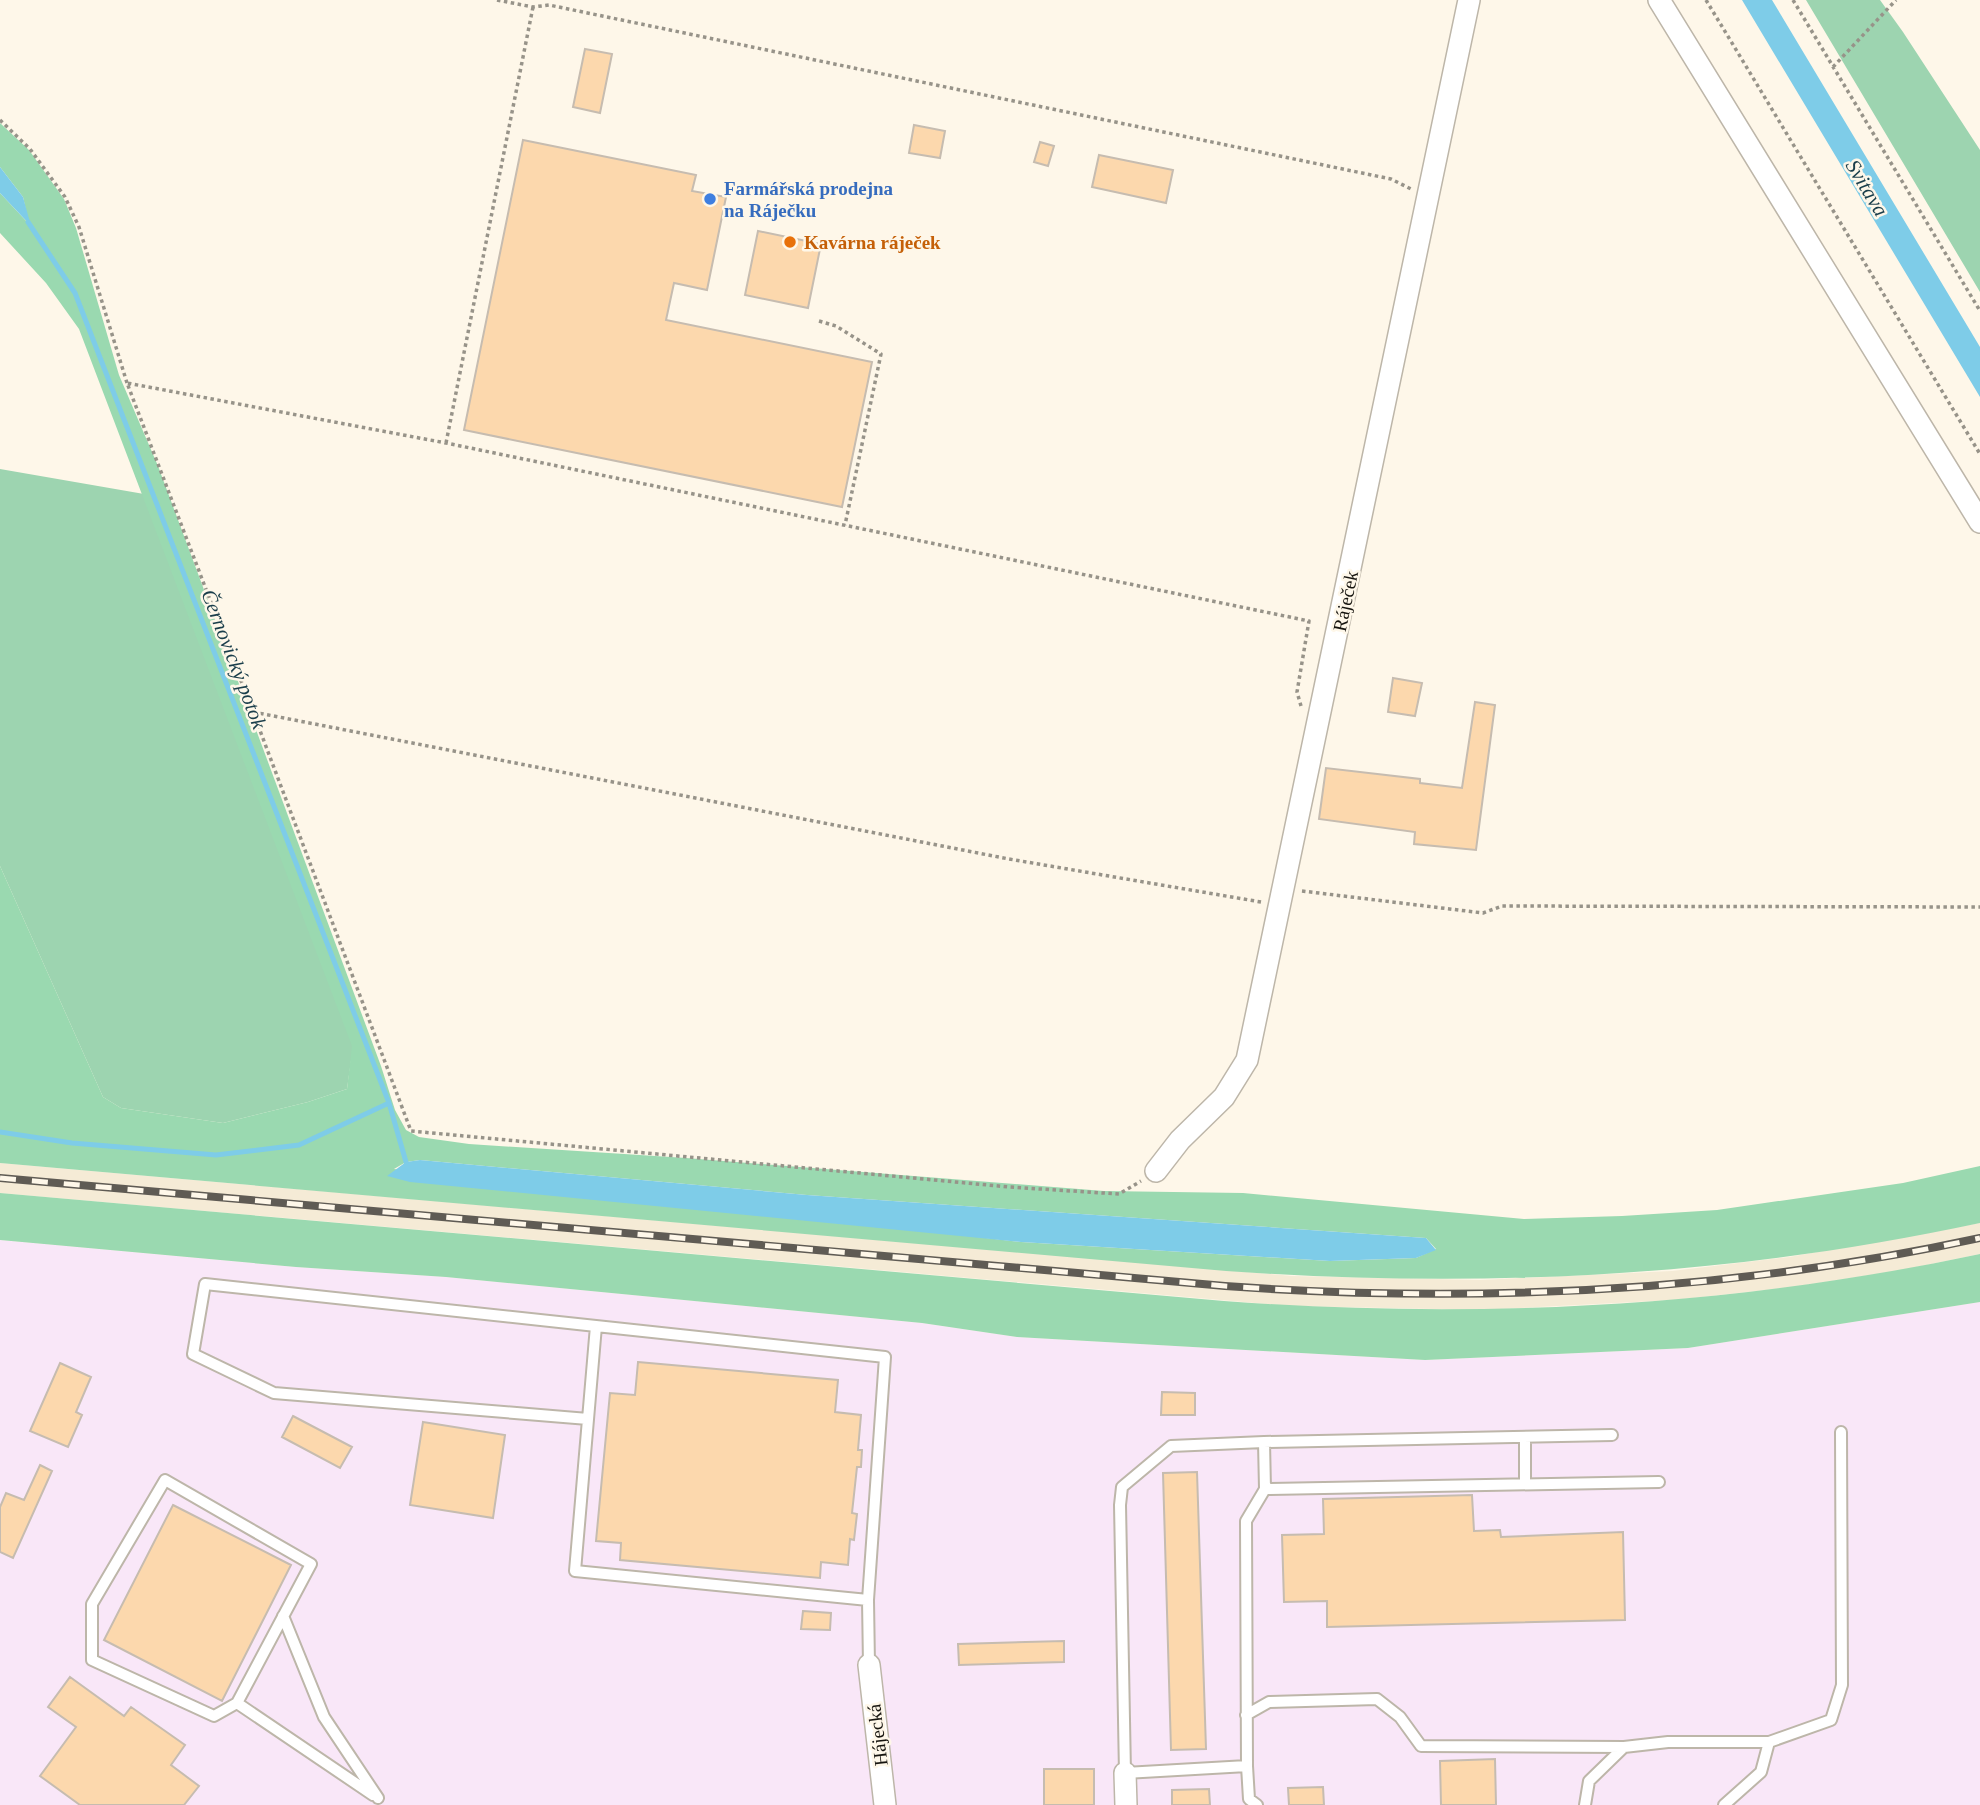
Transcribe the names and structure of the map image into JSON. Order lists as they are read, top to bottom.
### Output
{
  "streets": {
    "street": ["Ráječek", "Hájecká"]
  },
  "water": ["Svitava", "Černovický potok"],
  "places": ["Farmářská prodejna na Ráječku", "Kavárna ráječek"]
}
